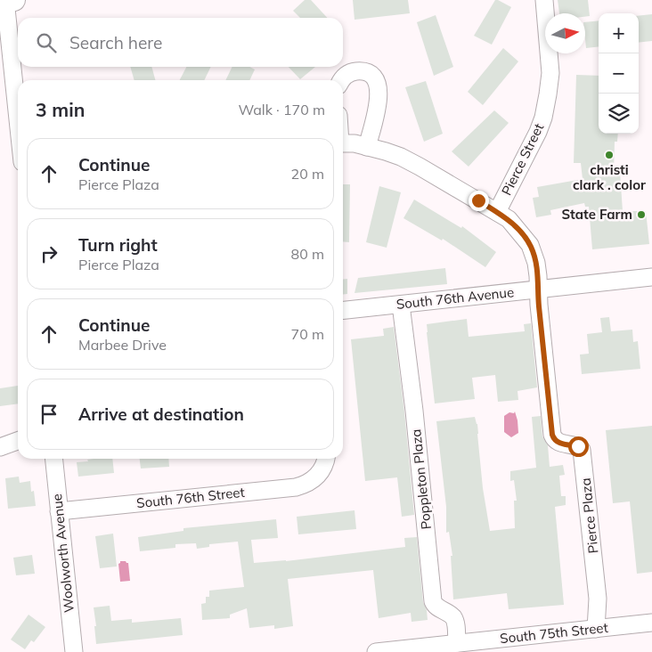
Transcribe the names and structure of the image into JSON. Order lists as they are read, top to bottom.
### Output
{
  "streets": {
    "street": [
      "Pierce Street",
      "South 76th Avenue",
      "Poppleton Plaza",
      "South 76th Street",
      "Pierce Plaza",
      "Woolworth Avenue",
      "South 75th Street"
    ]
  },
  "crossings": [
    ["South 76th Avenue", "Poppleton Plaza"],
    ["South 76th Avenue", "Pierce Plaza"],
    ["Poppleton Plaza", "South 75th Street"],
    ["South 76th Street", "Woolworth Avenue"],
    ["Pierce Plaza", "South 75th Street"]
  ],
  "places": ["christi clark . color", "State Farm"],
  "north": "right",
  "page": {
    "map_buttons": ["+", "−"],
    "search": "Search here",
    "heading": ["3 min", "Walk · 170 m"],
    "list": [
      ["Continue", "Pierce Plaza", "20 m"],
      ["Turn right", "Pierce Plaza", "80 m"],
      ["Continue", "Marbee Drive", "70 m"],
      "Arrive at destination"
    ]
  }
}
